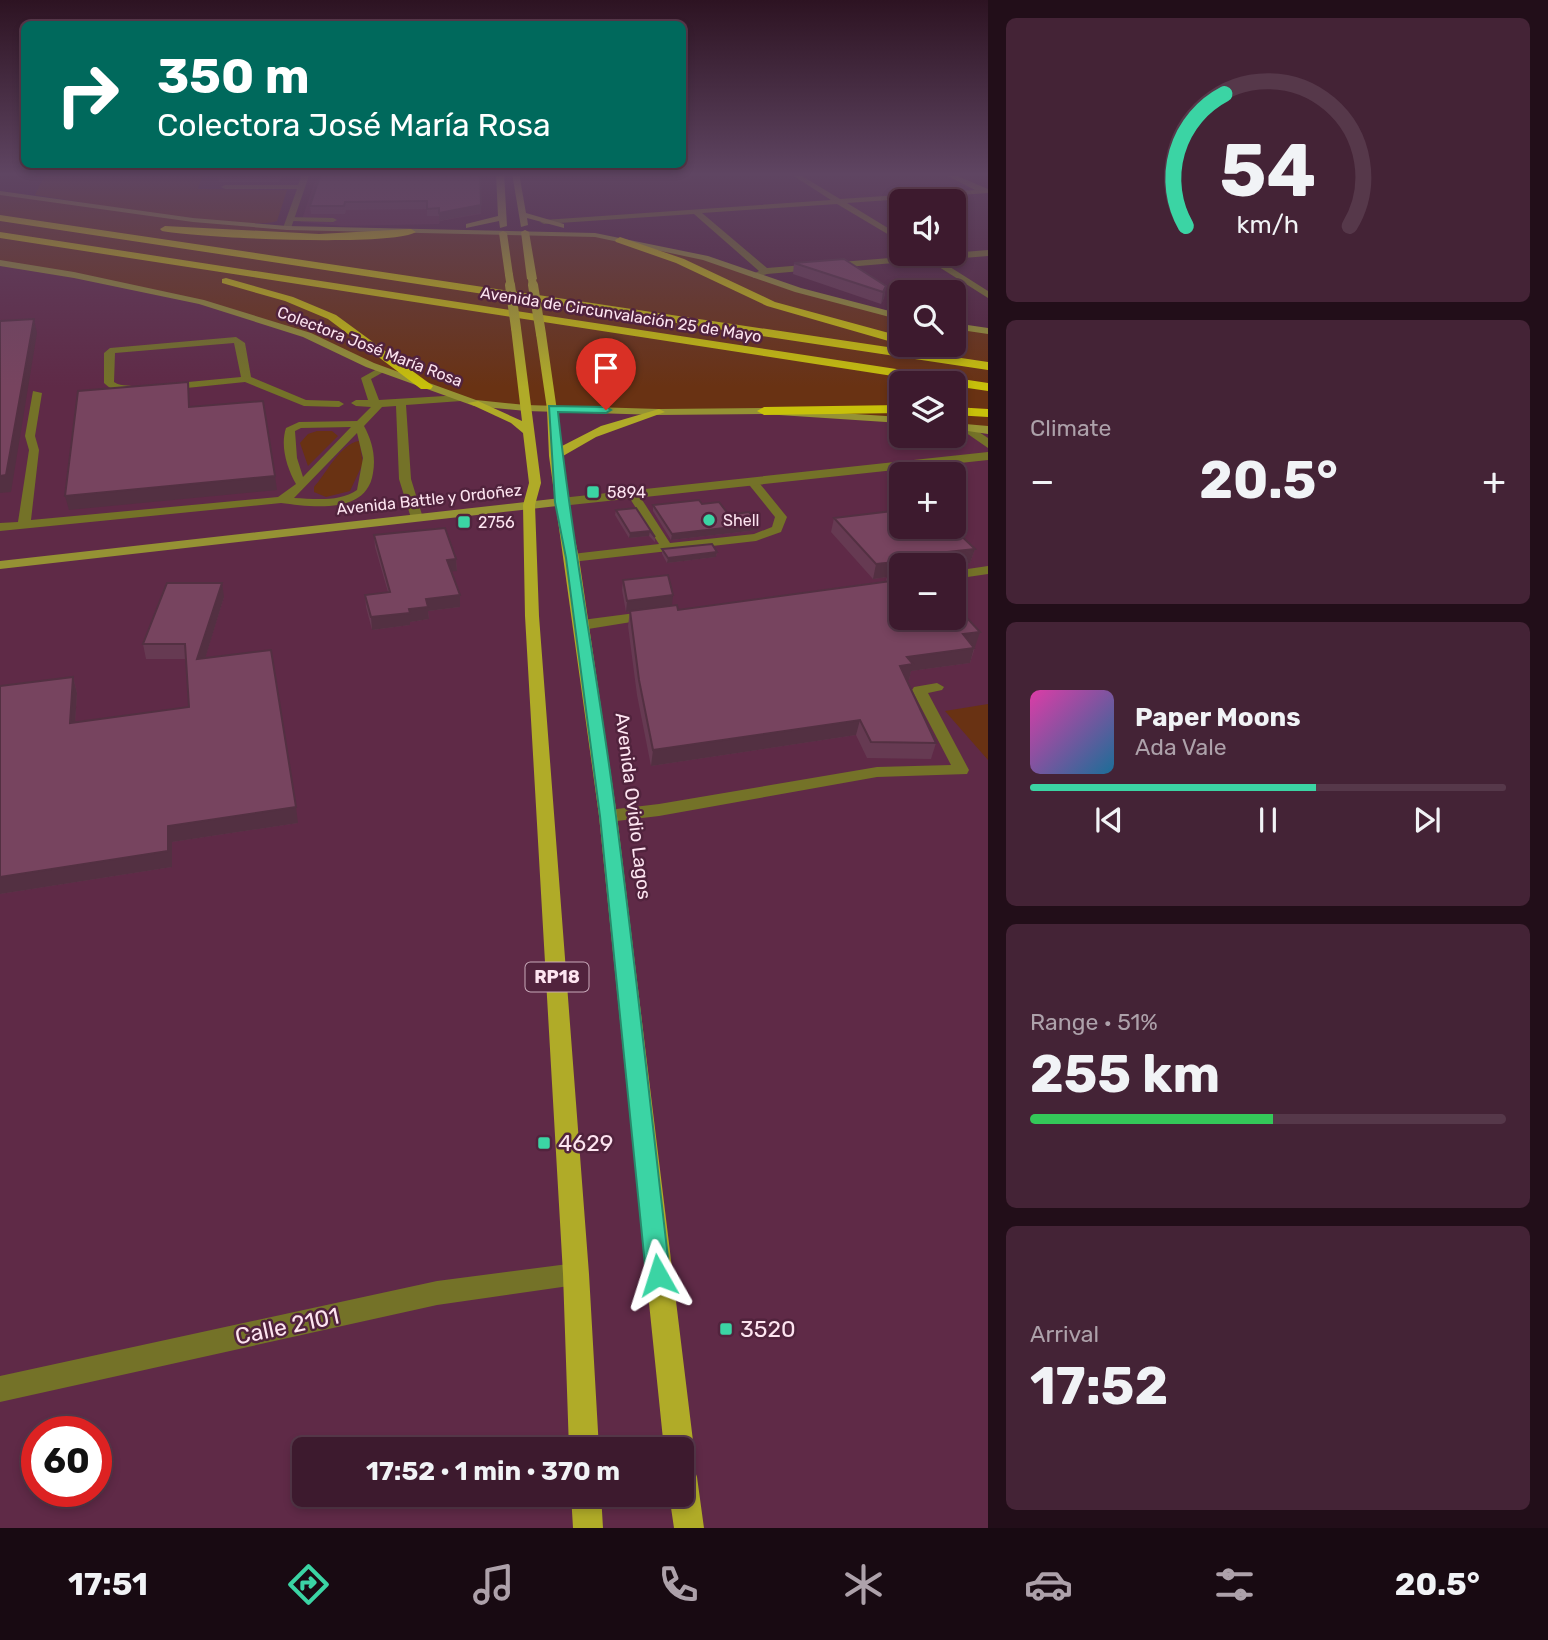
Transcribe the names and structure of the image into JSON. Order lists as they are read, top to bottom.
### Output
{
  "streets": {
    "highway": ["Avenida de Circunvalación 25 de Mayo"],
    "main road": [
      "Colectora José María Rosa",
      "Avenida Battle y Ordoñez",
      "Avenida Ovidio Lagos",
      "RP18"
    ],
    "lane": ["Calle 2101"]
  },
  "crossings": [
    ["Colectora José María Rosa", "Avenida Ovidio Lagos"],
    ["Colectora José María Rosa", "RP18"],
    ["Avenida Battle y Ordoñez", "Avenida Ovidio Lagos"],
    ["Avenida Battle y Ordoñez", "RP18"],
    ["RP18", "Calle 2101"]
  ],
  "places": {
    "transit": [
      "5894",
      "2756",
      "4629",
      "3520"
    ],
    "other": ["Shell"]
  },
  "page": {
    "turn": ["350 m", "Colectora José María Rosa"],
    "map_buttons": ["+", "−"],
    "tile": [
      "Climate",
      ["Range · 51%", "255 km"],
      ["Arrival", "17:52"]
    ],
    "heat": ["−", "20.5°", "+"],
    "song": ["Paper Moons", "Ada Vale"],
    "limit": "60",
    "trip": "17:52 · 1 min · 370 m",
    "tabs": ["17:51", "20.5°"],
    "gauge": ["54", "km/h"]
  }
}
